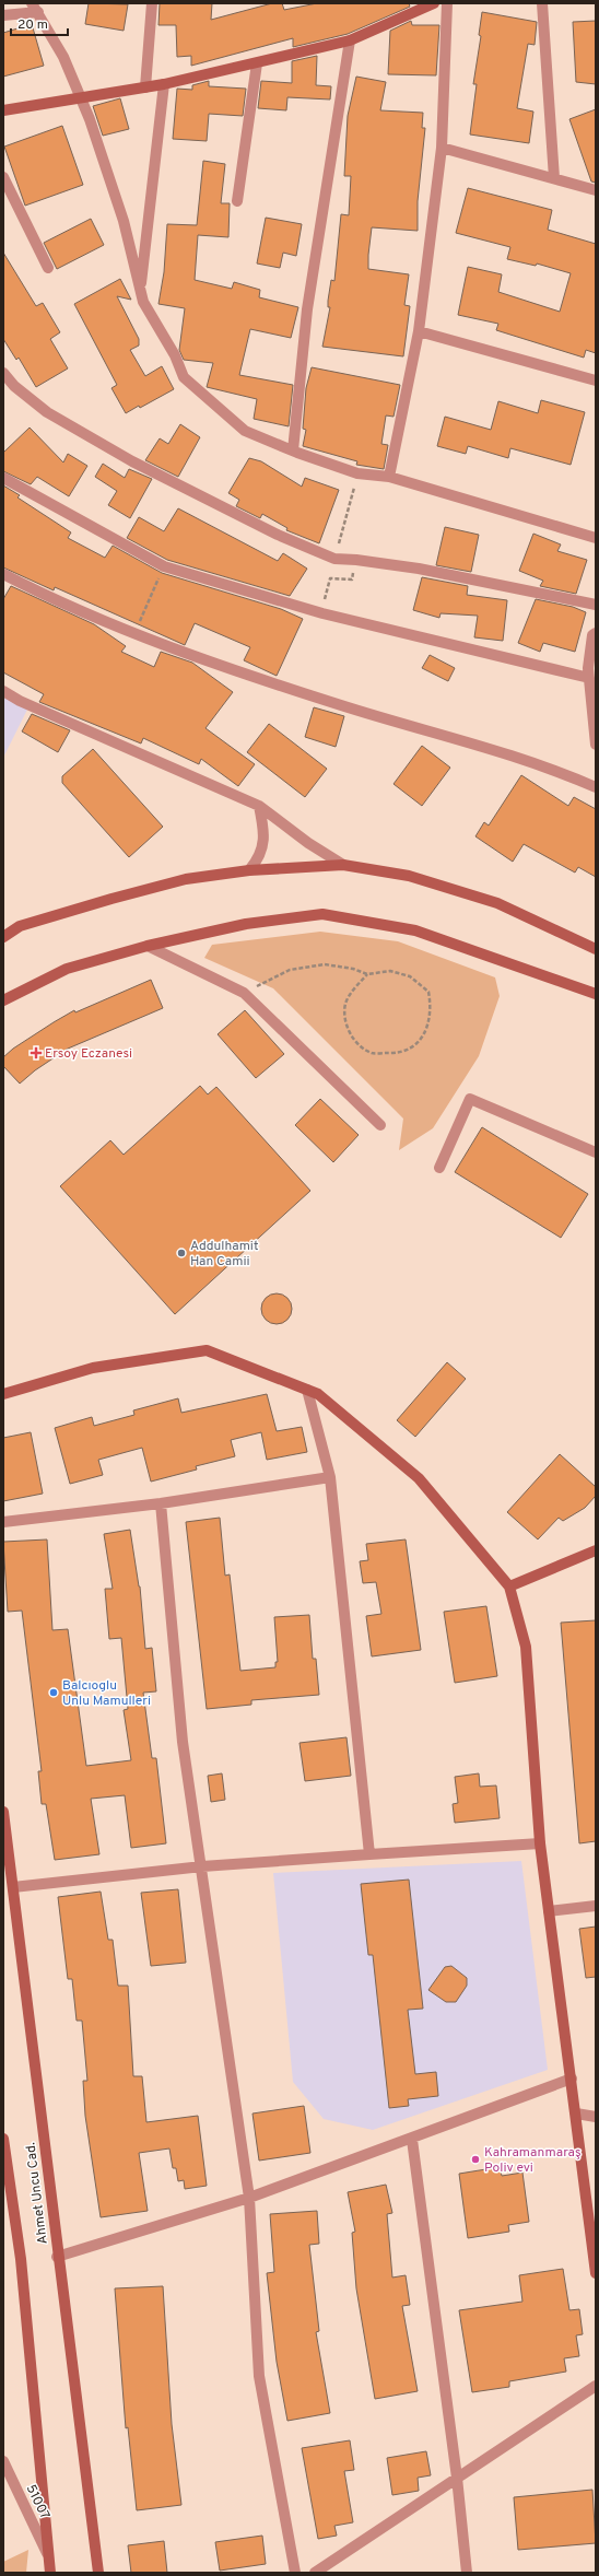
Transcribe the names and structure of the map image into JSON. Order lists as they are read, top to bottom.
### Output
{
  "streets": {
    "main road": ["Ahmet Uncu Cad."],
    "street": ["51007"]
  },
  "crossings": [
    ["Ahmet Uncu Cad.", "51007"]
  ],
  "places": {
    "health": ["Ersoy Eczanesi"],
    "other": ["Addulhamit Han Camii", "Balcıoglu Unlu Mamulleri", "Kahramanmaraş Poliv evi"]
  },
  "scale_bar": "20 m"
}
